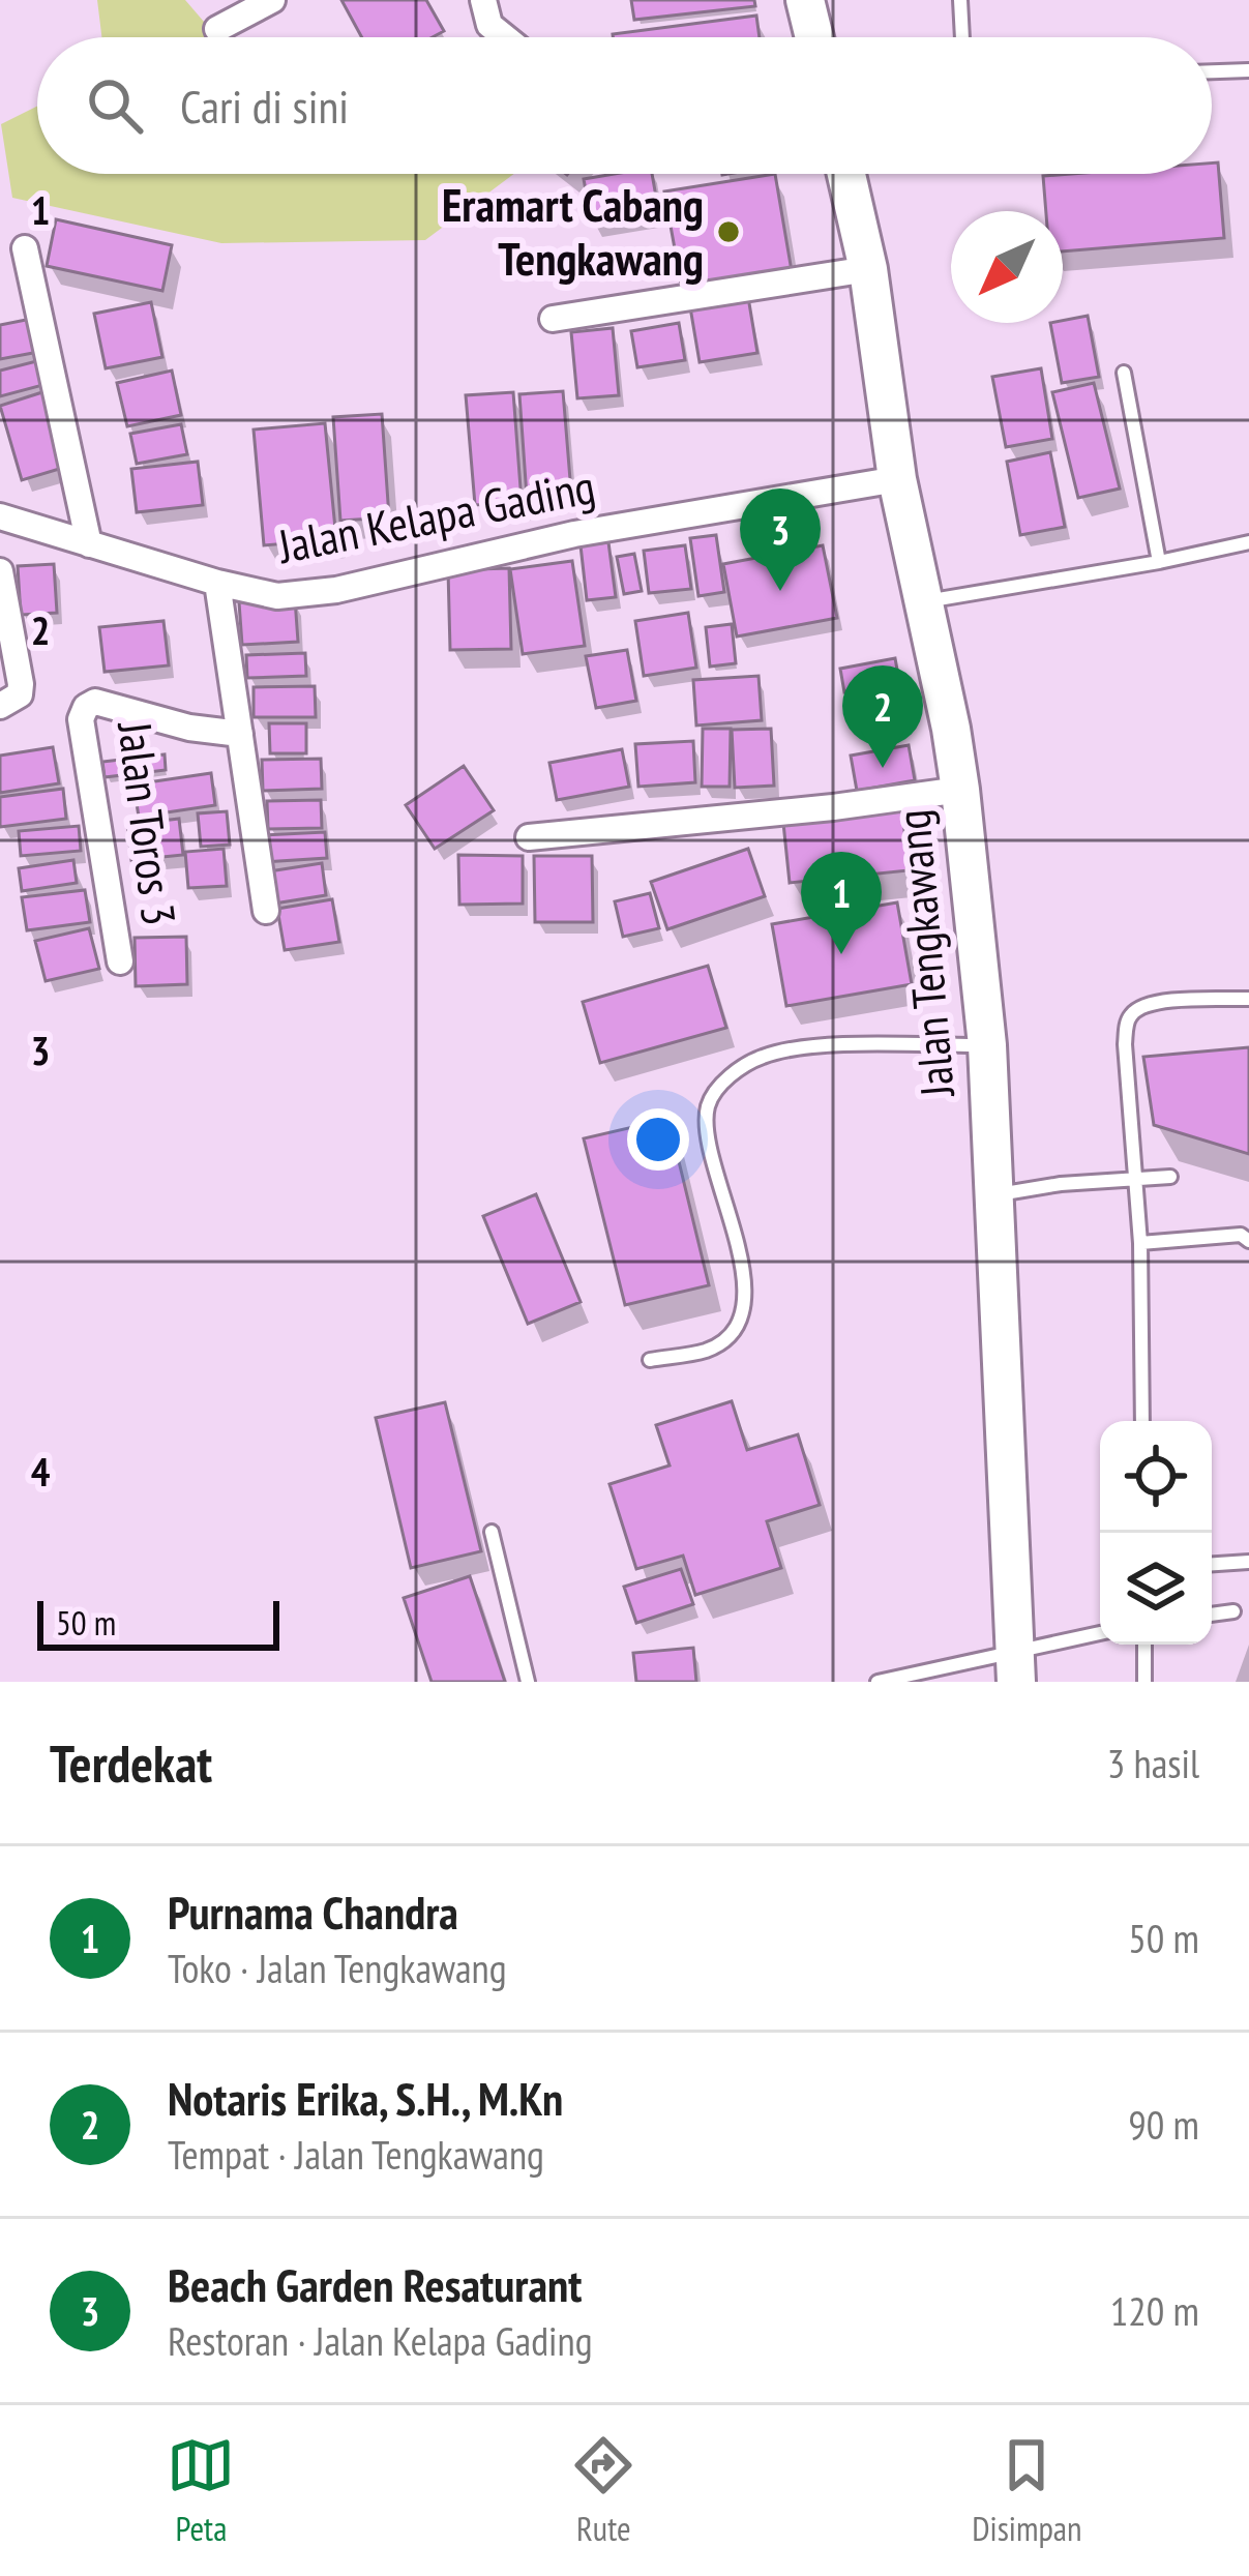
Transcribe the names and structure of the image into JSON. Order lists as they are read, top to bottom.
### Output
{
  "streets": {
    "street": ["Jalan Kelapa Gading", "Jalan Toros 3", "Jalan Tengkawang"]
  },
  "crossings": [
    ["Jalan Kelapa Gading", "Jalan Tengkawang"]
  ],
  "places": ["Eramart Cabang Tengkawang"],
  "scale_bar": "50 m",
  "north": "bottom left",
  "page": {
    "search": "Cari di sini",
    "pins": ["3", "2", "1"],
    "scale": "50 m",
    "heading": ["Terdekat", "3 hasil"],
    "list": [
      {
        "mark": "1",
        "name": "Purnama Chandra",
        "note": "Toko · Jalan Tengkawang",
        "value": "50 m"
      },
      {
        "mark": "2",
        "name": "Notaris Erika, S.H., M.Kn",
        "note": "Tempat · Jalan Tengkawang",
        "value": "90 m"
      },
      {
        "mark": "3",
        "name": "Beach Garden Resaturant",
        "note": "Restoran · Jalan Kelapa Gading",
        "value": "120 m"
      }
    ],
    "nav": ["Peta", "Rute", "Disimpan"]
  },
  "grid": {
    "rows": [
      "1",
      "2",
      "3",
      "4"
    ]
  }
}
